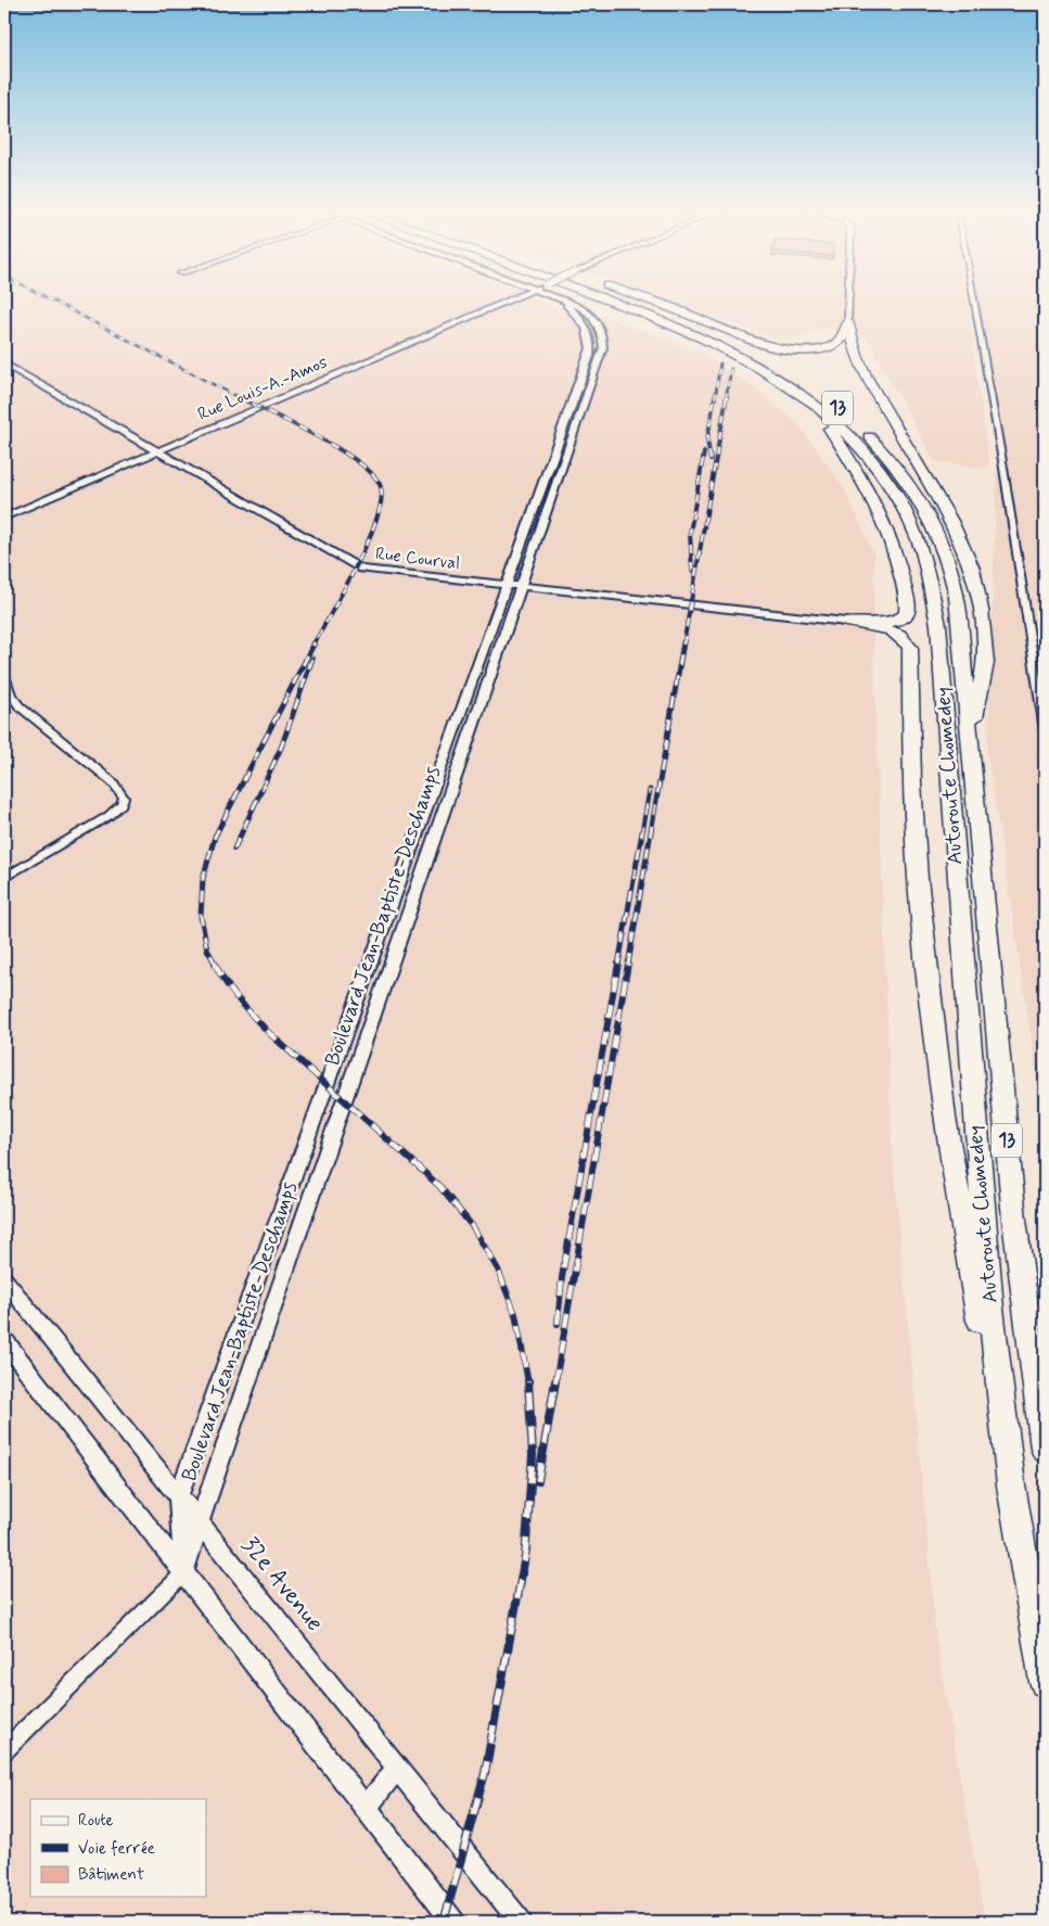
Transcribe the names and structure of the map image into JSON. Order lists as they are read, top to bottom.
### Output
{
  "streets": {
    "highway": ["13", "Autoroute Chomedey"],
    "street": [
      "Rue Louis-A.-Amos",
      "Rue Courval",
      "Boulevard Jean-Baptiste-Deschamps",
      "32e Avenue"
    ]
  },
  "crossings": [
    ["Rue Louis-A.-Amos", "Rue Courval"],
    ["Rue Courval", "Boulevard Jean-Baptiste-Deschamps"],
    ["Boulevard Jean-Baptiste-Deschamps", "32e Avenue"]
  ],
  "legend": ["Route", "Voie ferrée", "Bâtiment"]
}
